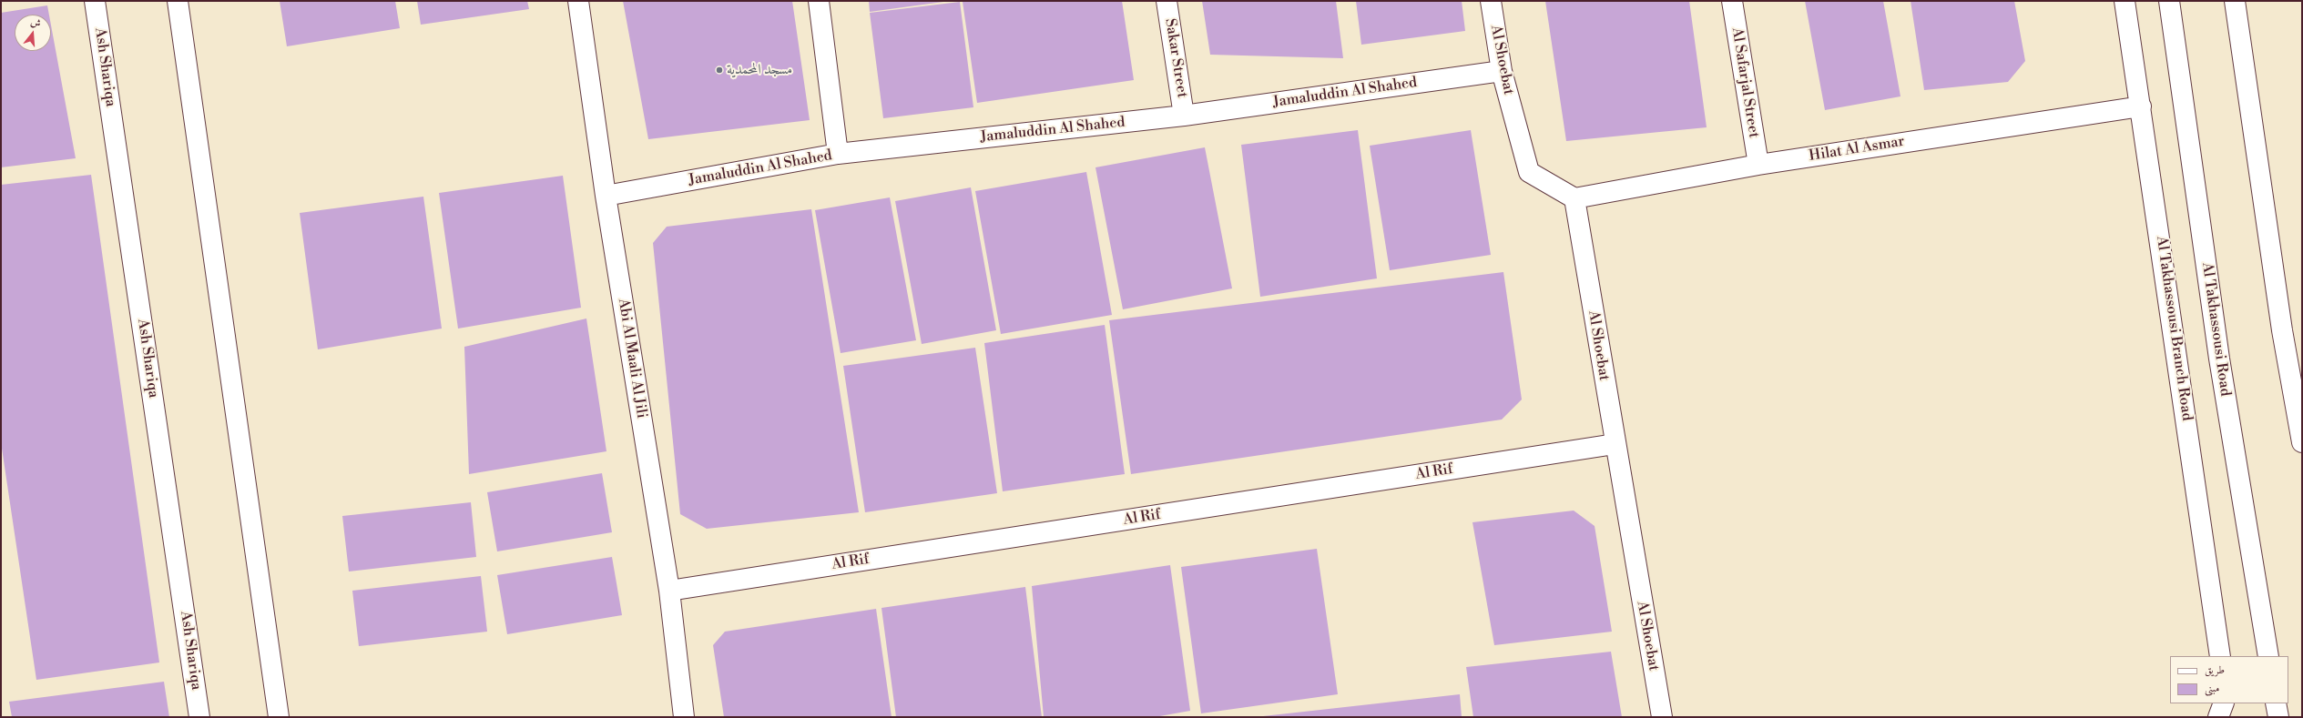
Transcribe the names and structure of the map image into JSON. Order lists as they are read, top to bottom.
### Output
{
  "streets": {
    "street": [
      "Sakar Street",
      "Al Shoebat",
      "Ash Shariqa",
      "Al Safarjal Street",
      "Jamaluddin Al Shahed",
      "Hilat Al Asmar",
      "Al Takhassousi Branch Road",
      "Al Takhassousi Road",
      "Abi Al Maali Al Jili",
      "Al Rif"
    ]
  },
  "crossings": [
    ["Sakar Street", "Jamaluddin Al Shahed"],
    ["Al Shoebat", "Jamaluddin Al Shahed"],
    ["Al Shoebat", "Hilat Al Asmar"],
    ["Al Shoebat", "Al Rif"],
    ["Al Safarjal Street", "Hilat Al Asmar"],
    ["Jamaluddin Al Shahed", "Abi Al Maali Al Jili"],
    ["Hilat Al Asmar", "Al Takhassousi Branch Road"],
    ["Abi Al Maali Al Jili", "Al Rif"]
  ],
  "places": ["مسجد المحمدية"],
  "legend": ["طريق", "مبنى"],
  "north": "top"
}
